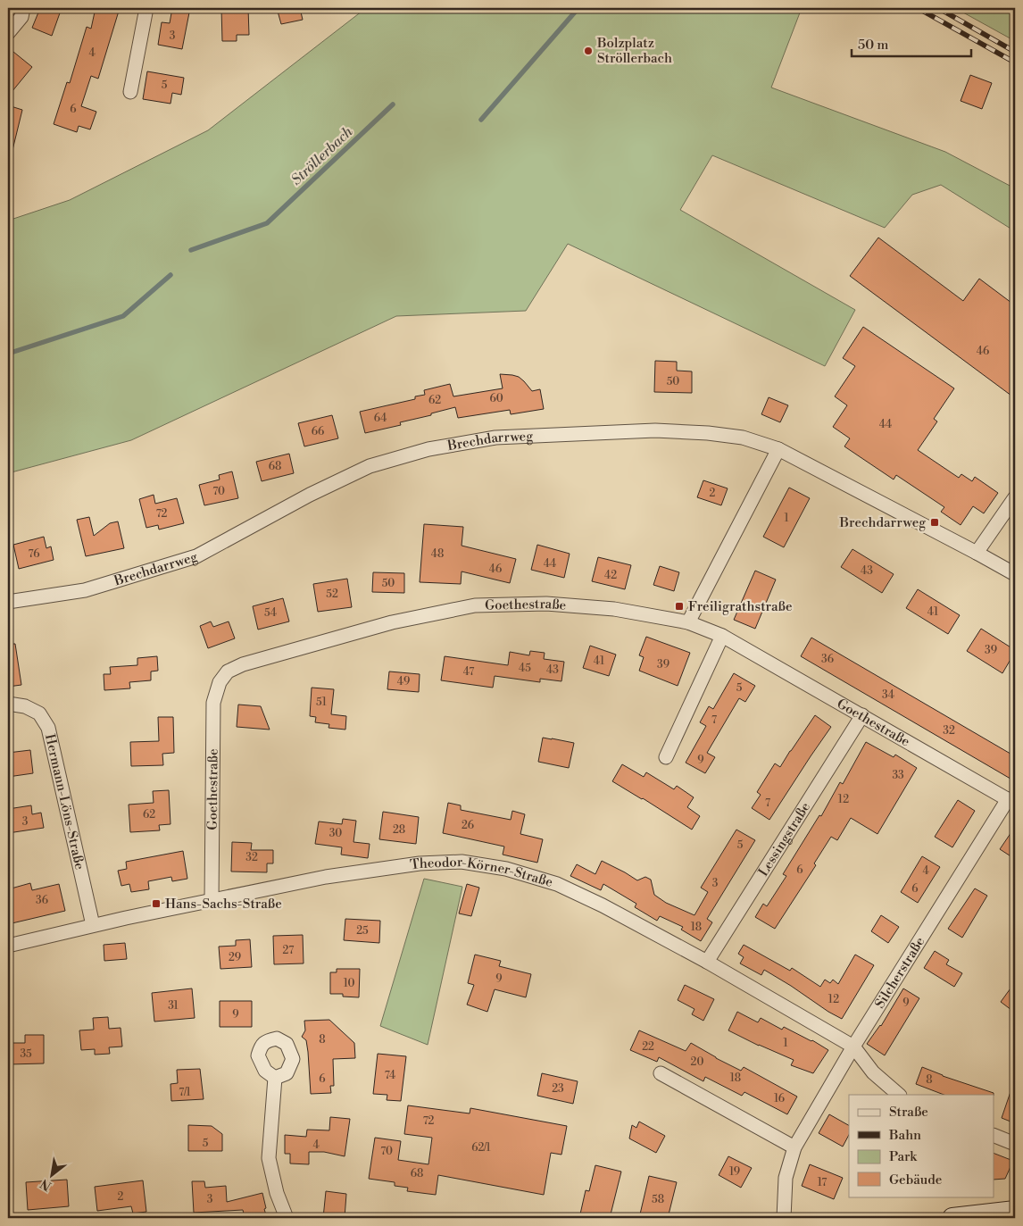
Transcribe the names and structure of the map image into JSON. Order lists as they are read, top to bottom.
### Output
{
  "streets": {
    "street": [
      "Brechdarrweg",
      "Goethestraße",
      "Hermann-Löns-Straße",
      "Lessingstraße",
      "Theodor-Körner-Straße",
      "Silcherstraße"
    ]
  },
  "crossings": [
    ["Goethestraße", "Lessingstraße"],
    ["Goethestraße", "Theodor-Körner-Straße"],
    ["Goethestraße", "Silcherstraße"],
    ["Hermann-Löns-Straße", "Theodor-Körner-Straße"],
    ["Lessingstraße", "Theodor-Körner-Straße"],
    ["Theodor-Körner-Straße", "Silcherstraße"]
  ],
  "water": ["Ströllerbach"],
  "places": {
    "other": ["Bolzplatz Ströllerbach"],
    "transit": ["Brechdarrweg", "Freiligrathstraße", "Hans-Sachs-Straße"]
  },
  "house_numbers": [
    "3",
    "4",
    "5",
    "6",
    "46",
    "50",
    "60",
    "62",
    "64",
    "44",
    "66",
    "68",
    "70",
    "2",
    "72",
    "1",
    "76",
    "48",
    "44",
    "46",
    "43",
    "42",
    "50",
    "52",
    "41",
    "54",
    "39",
    "36",
    "41",
    "39",
    "45",
    "43",
    "47",
    "49",
    "5",
    "34",
    "51",
    "7",
    "32",
    "9",
    "33",
    "12",
    "7",
    "62",
    "3",
    "26",
    "28",
    "30",
    "5",
    "32",
    "6",
    "4",
    "3",
    "6",
    "36",
    "18",
    "25",
    "27",
    "29",
    "9",
    "10",
    "12",
    "9",
    "31",
    "9",
    "8",
    "1",
    "22",
    "35",
    "20",
    "74",
    "18",
    "6",
    "8",
    "23",
    "7/1",
    "16",
    "72",
    "5",
    "4",
    "62/1",
    "70",
    "19",
    "68",
    "17",
    "2",
    "3",
    "58"
  ],
  "legend": [
    "Straße",
    "Bahn",
    "Park",
    "Gebäude"
  ],
  "scale_bar": "50 m",
  "north": "bottom left"
}
